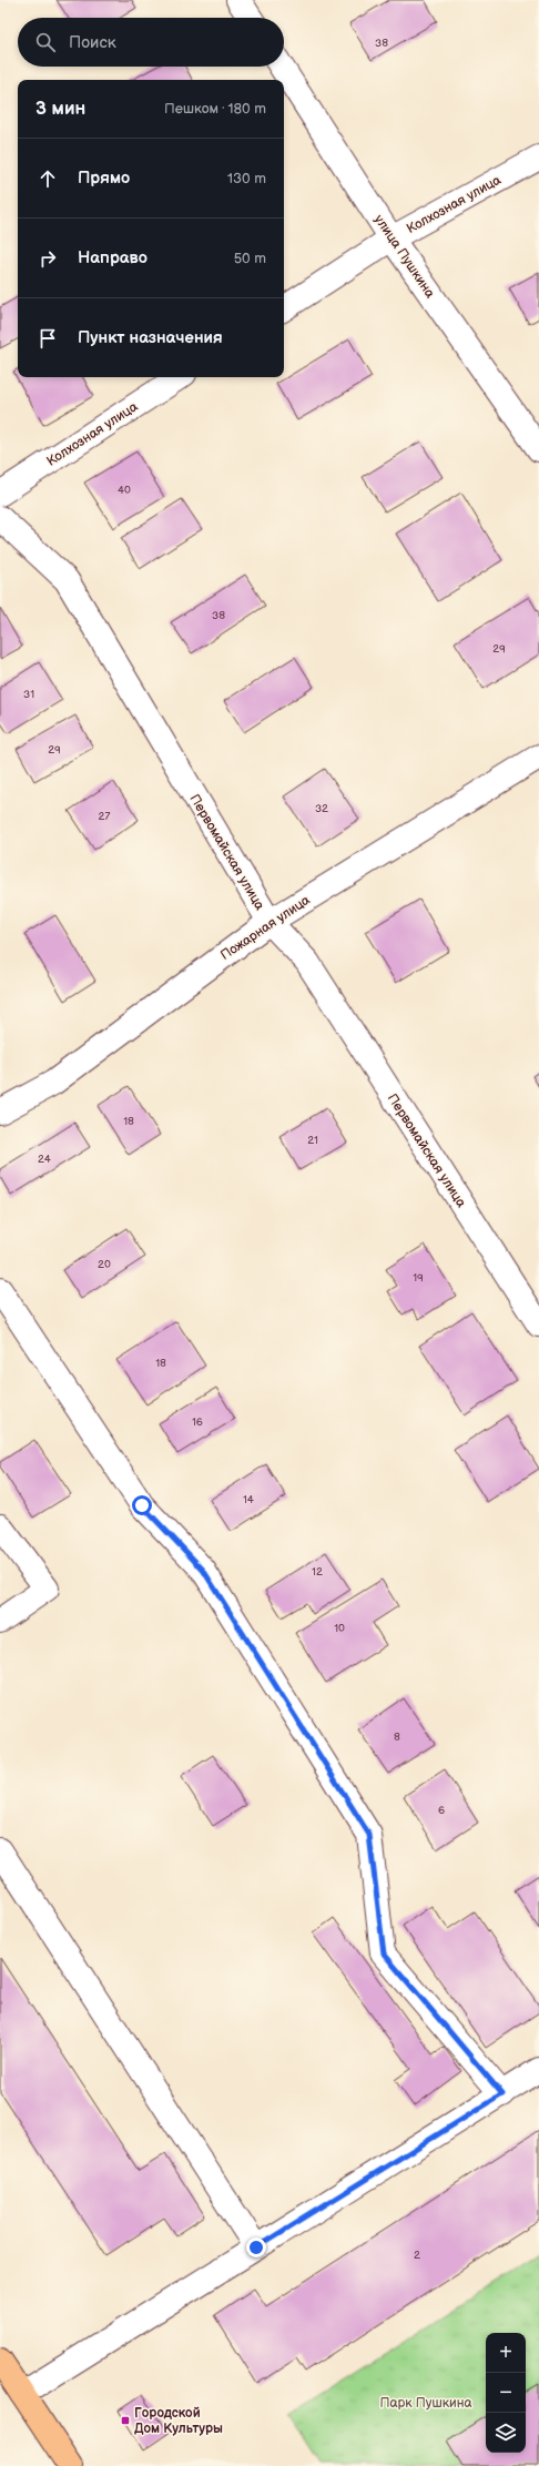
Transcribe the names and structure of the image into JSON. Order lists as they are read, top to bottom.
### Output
{
  "streets": {
    "street": [
      "Колхозная улица",
      "улица Пушкина",
      "Первомайская улица",
      "Пожарная улица"
    ]
  },
  "crossings": [
    ["Колхозная улица", "улица Пушкина"],
    ["Первомайская улица", "Пожарная улица"]
  ],
  "parks": ["Парк Пушкина"],
  "places": {
    "transit": ["Городской Дом Культуры"]
  },
  "house_numbers": [
    "38",
    "40",
    "38",
    "29",
    "31",
    "29",
    "32",
    "27",
    "18",
    "21",
    "24",
    "20",
    "19",
    "18",
    "16",
    "14",
    "12",
    "10",
    "8",
    "6",
    "2"
  ],
  "page": {
    "search": "Поиск",
    "heading": ["3 мин", "Пешком · 180 m"],
    "list": [
      ["Прямо", "130 m"],
      ["Направо", "50 m"],
      "Пункт назначения"
    ],
    "map_buttons": ["+", "−"]
  }
}
